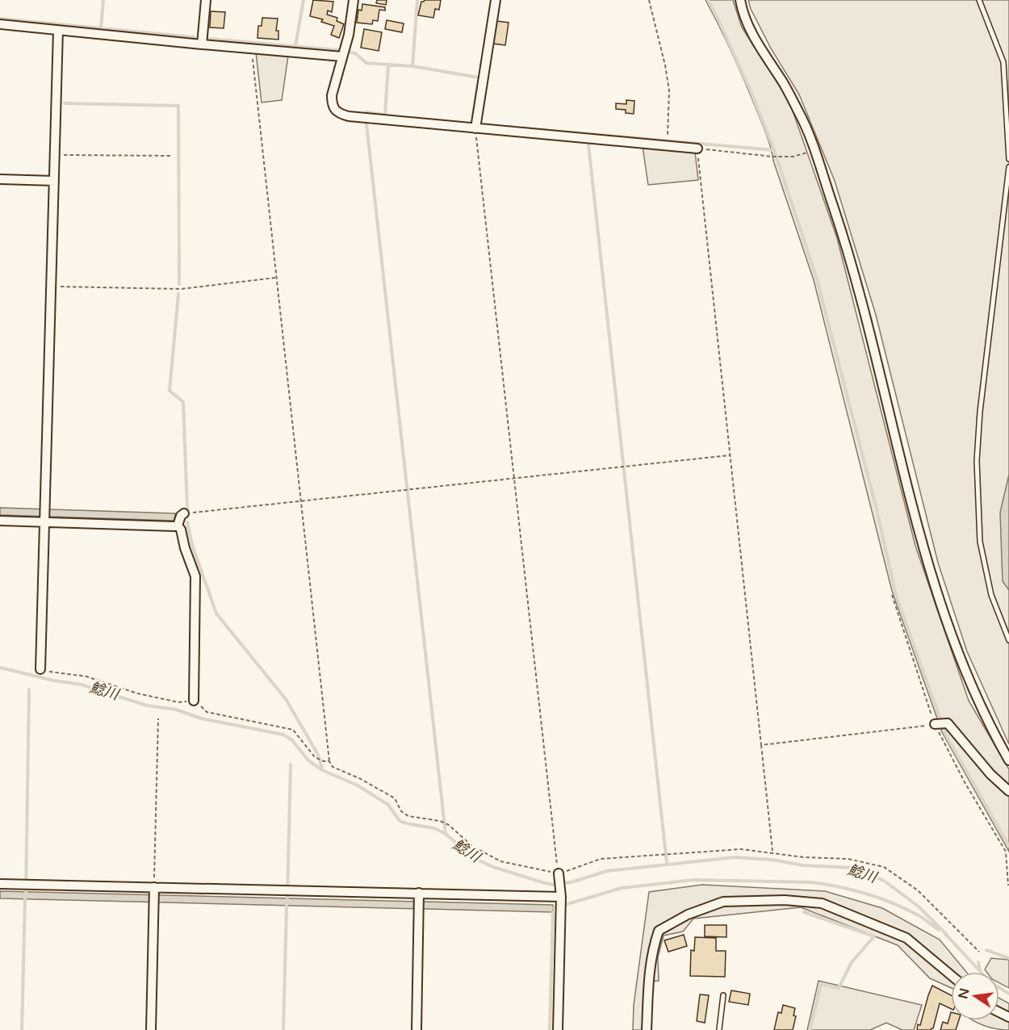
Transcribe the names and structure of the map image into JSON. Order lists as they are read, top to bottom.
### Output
{
  "water": ["鯰川"],
  "north": "left"
}
